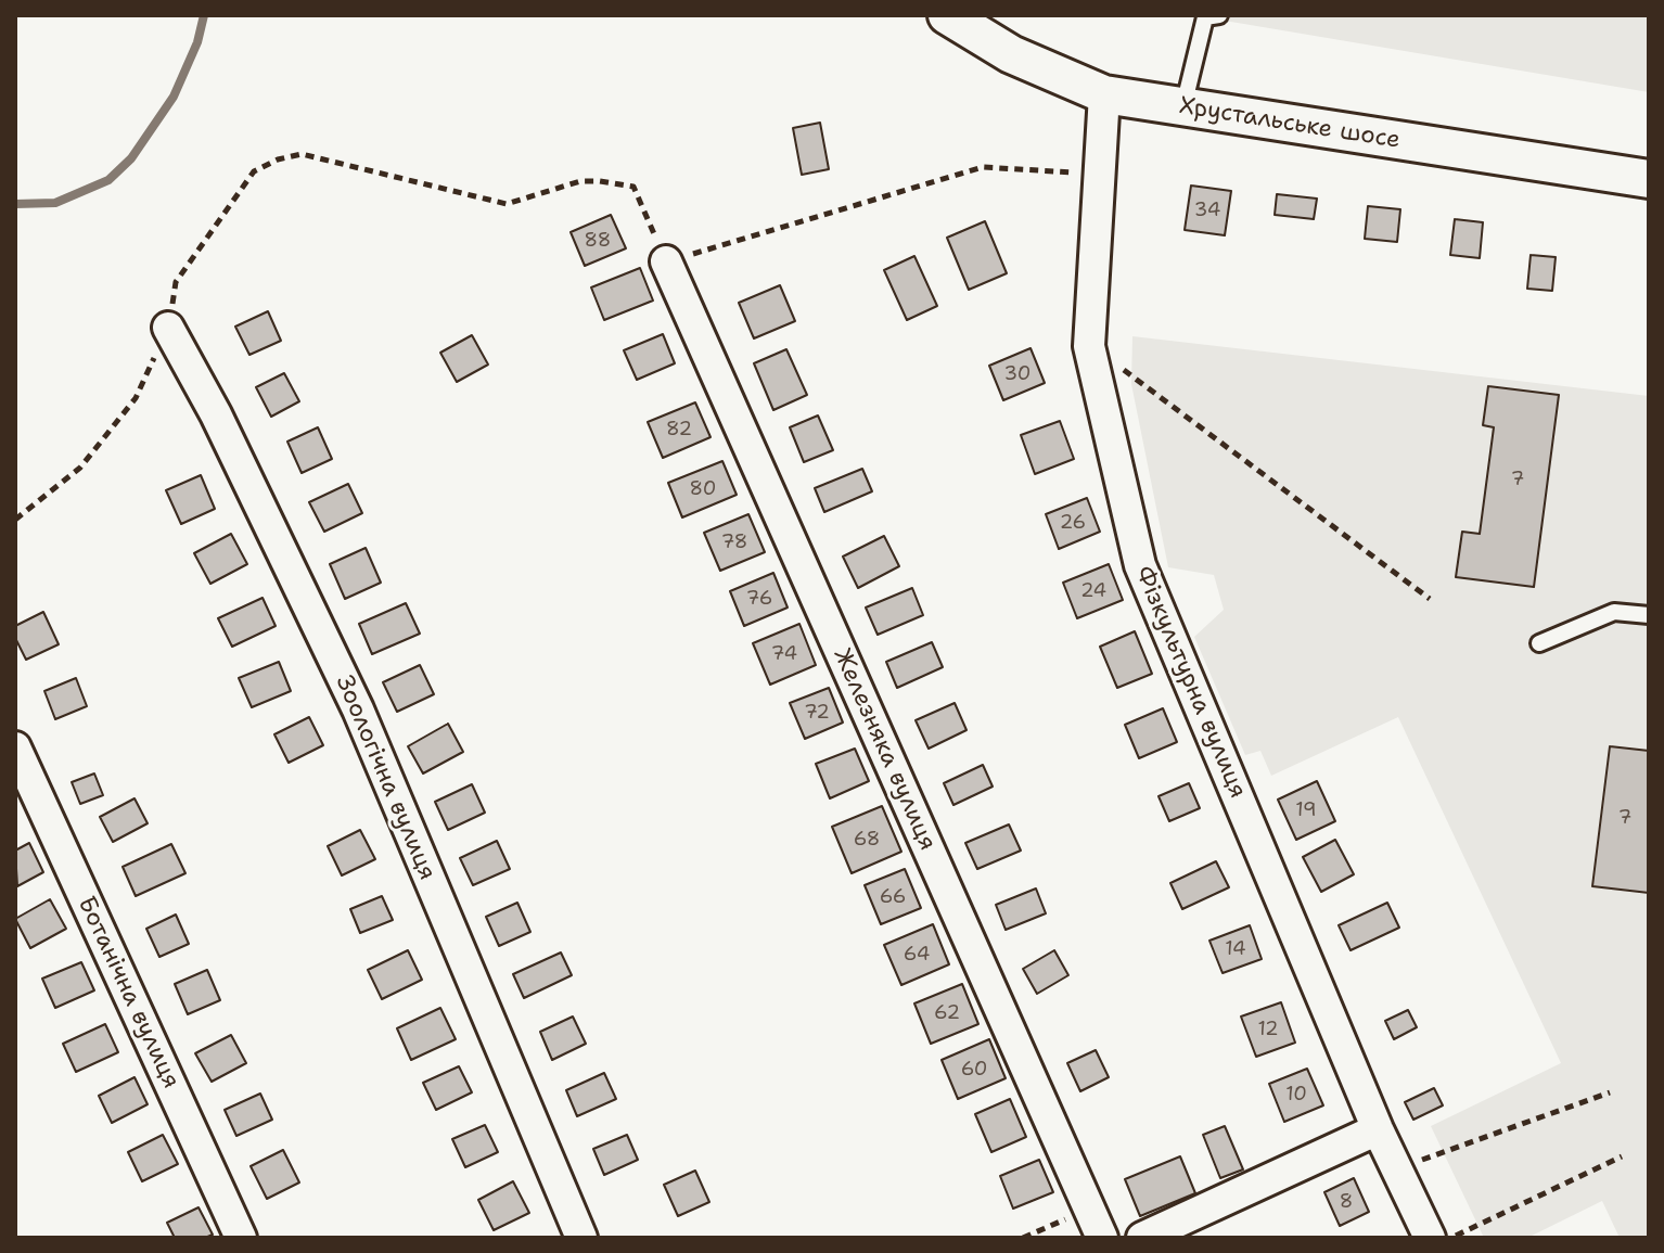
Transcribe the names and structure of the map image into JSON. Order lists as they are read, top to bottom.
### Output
{
  "streets": {
    "street": [
      "Хрустальське шосе",
      "Фізкультурна вулиця",
      "Железняка вулиця",
      "Зоологічна вулиця",
      "Ботанічна вулиця"
    ]
  },
  "crossings": [
    ["Хрустальське шосе", "Фізкультурна вулиця"]
  ],
  "house_numbers": [
    "34",
    "88",
    "30",
    "82",
    "7",
    "80",
    "26",
    "78",
    "24",
    "76",
    "74",
    "72",
    "19",
    "7",
    "68",
    "66",
    "14",
    "64",
    "62",
    "12",
    "60",
    "10",
    "8"
  ]
}
